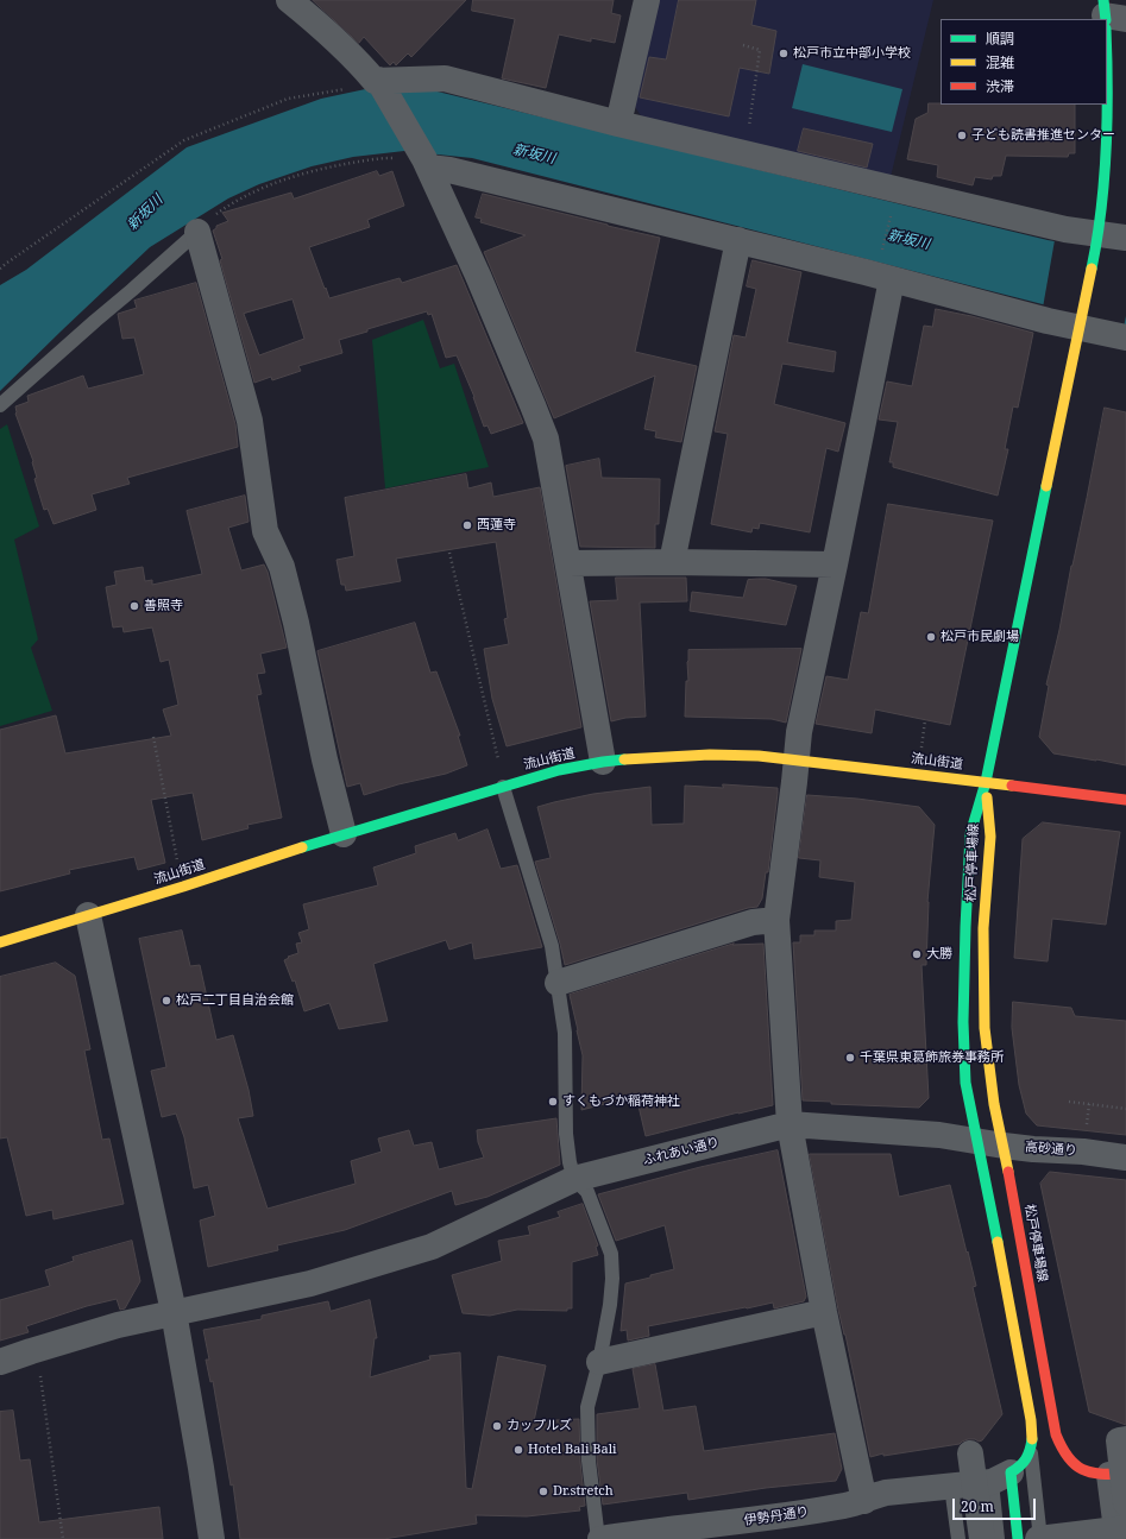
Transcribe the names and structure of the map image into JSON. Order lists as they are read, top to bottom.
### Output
{
  "streets": {
    "main road": ["流山街道", "松戸停車場線"],
    "street": ["高砂通り", "ふれあい通り", "伊勢丹通り"]
  },
  "crossings": [
    ["流山街道", "松戸停車場線"],
    ["松戸停車場線", "高砂通り"],
    ["松戸停車場線", "ふれあい通り"],
    ["高砂通り", "ふれあい通り"]
  ],
  "water": ["新坂川"],
  "places": [
    "松戸市立中部小学校",
    "子ども読書推進センター",
    "西蓮寺",
    "善照寺",
    "松戸市民劇場",
    "大勝",
    "松戸二丁目自治会館",
    "千葉県東葛飾旅券事務所",
    "すくもづか稲荷神社",
    "カップルズ",
    "Hotel Bali Bali",
    "Dr.stretch"
  ],
  "legend": ["順調", "混雑", "渋滞"],
  "scale_bar": "20 m"
}
